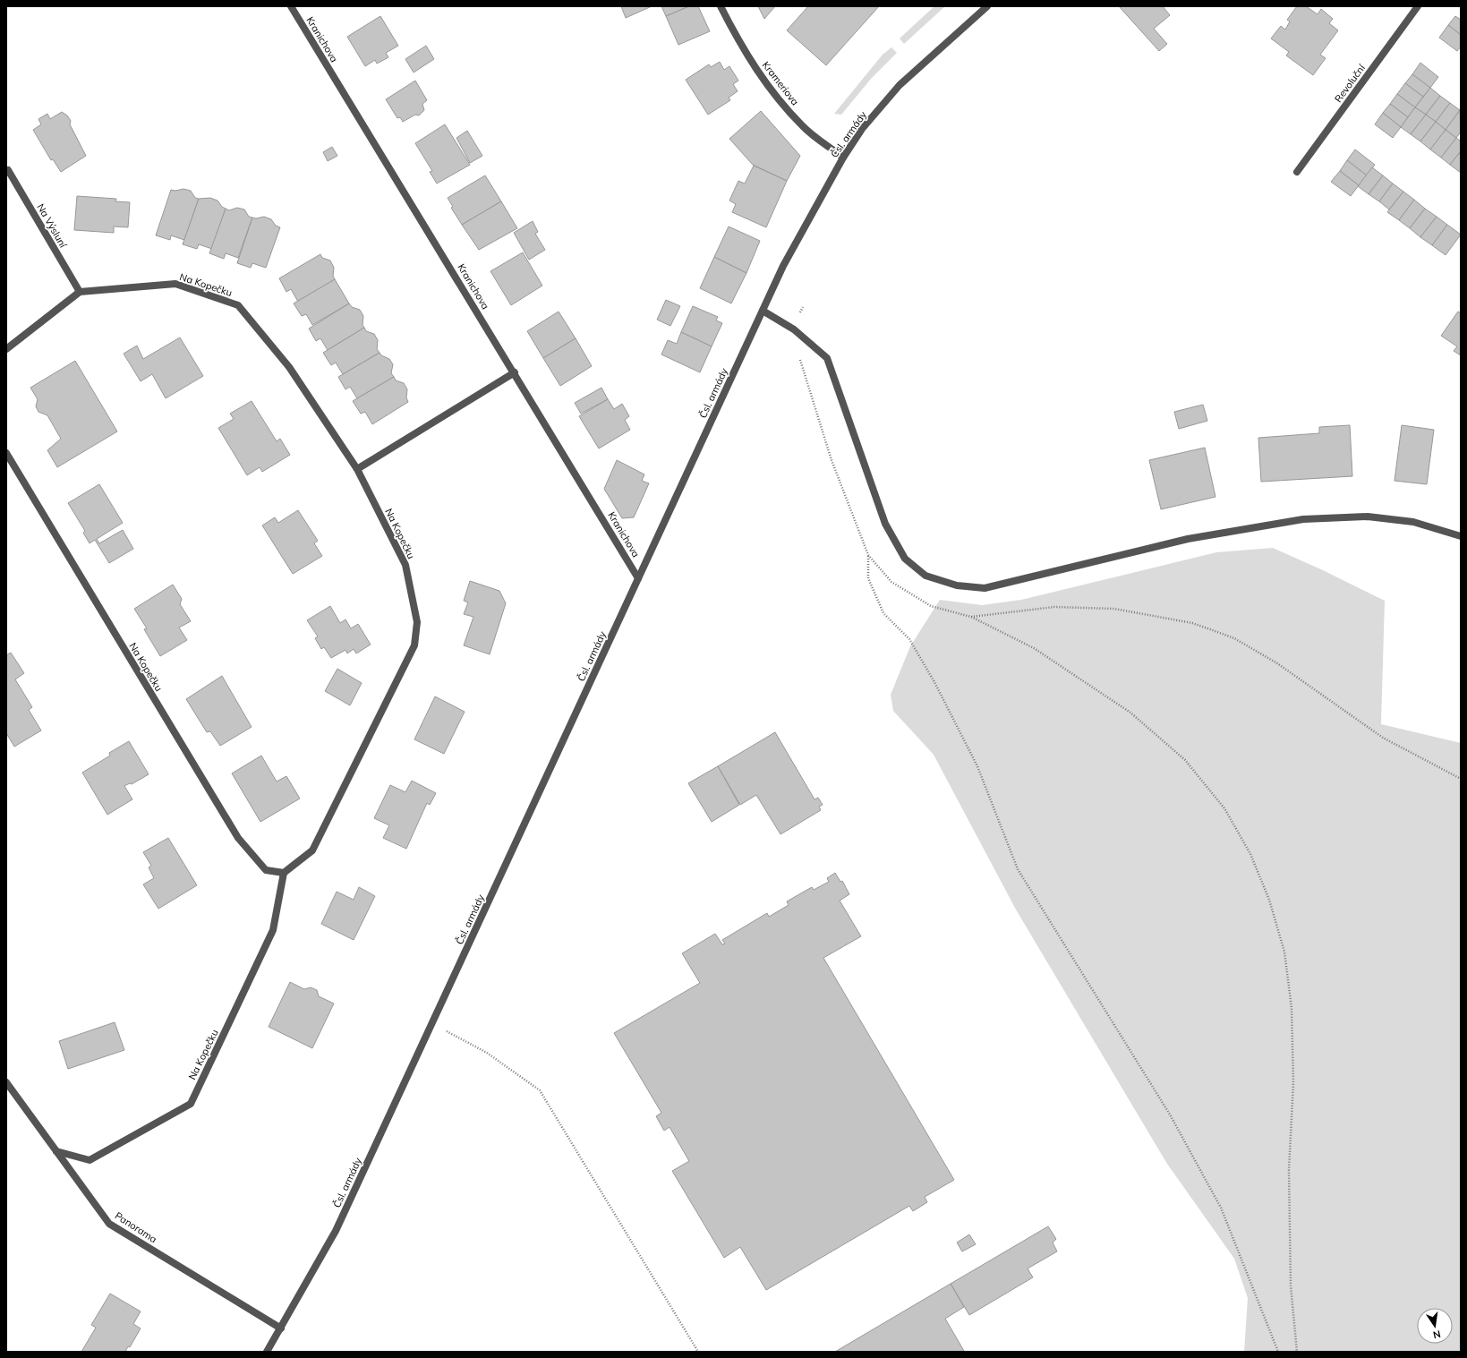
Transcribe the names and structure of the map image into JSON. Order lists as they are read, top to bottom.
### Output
{
  "streets": {
    "street": [
      "Kranichova",
      "Krameriova",
      "Revoluční",
      "Čsl. armády",
      "Na Výsluní",
      "Na Kopečku",
      "Panorama"
    ]
  },
  "crossings": [
    ["Kranichova", "Čsl. armády"],
    ["Krameriova", "Čsl. armády"],
    ["Čsl. armády", "Panorama"],
    ["Na Výsluní", "Na Kopečku"],
    ["Na Kopečku", "Panorama"]
  ],
  "north": "bottom"
}
